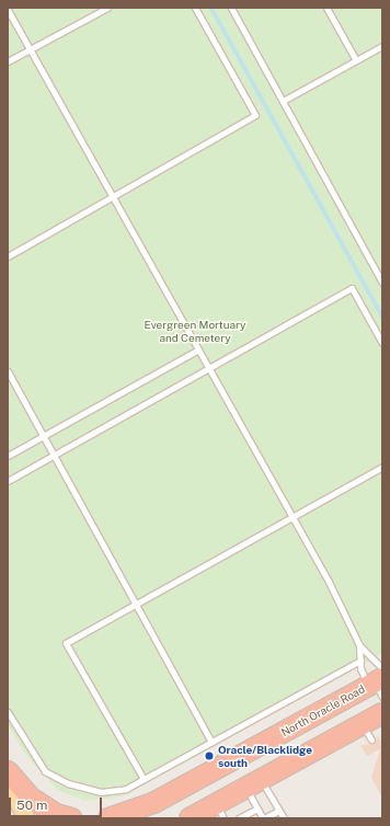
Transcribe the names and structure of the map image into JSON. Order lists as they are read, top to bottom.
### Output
{
  "streets": {
    "highway": ["North Oracle Road"]
  },
  "parks": ["Evergreen Mortuary and Cemetery"],
  "places": ["Oracle/Blacklidge south"],
  "scale_bar": "50 m"
}
